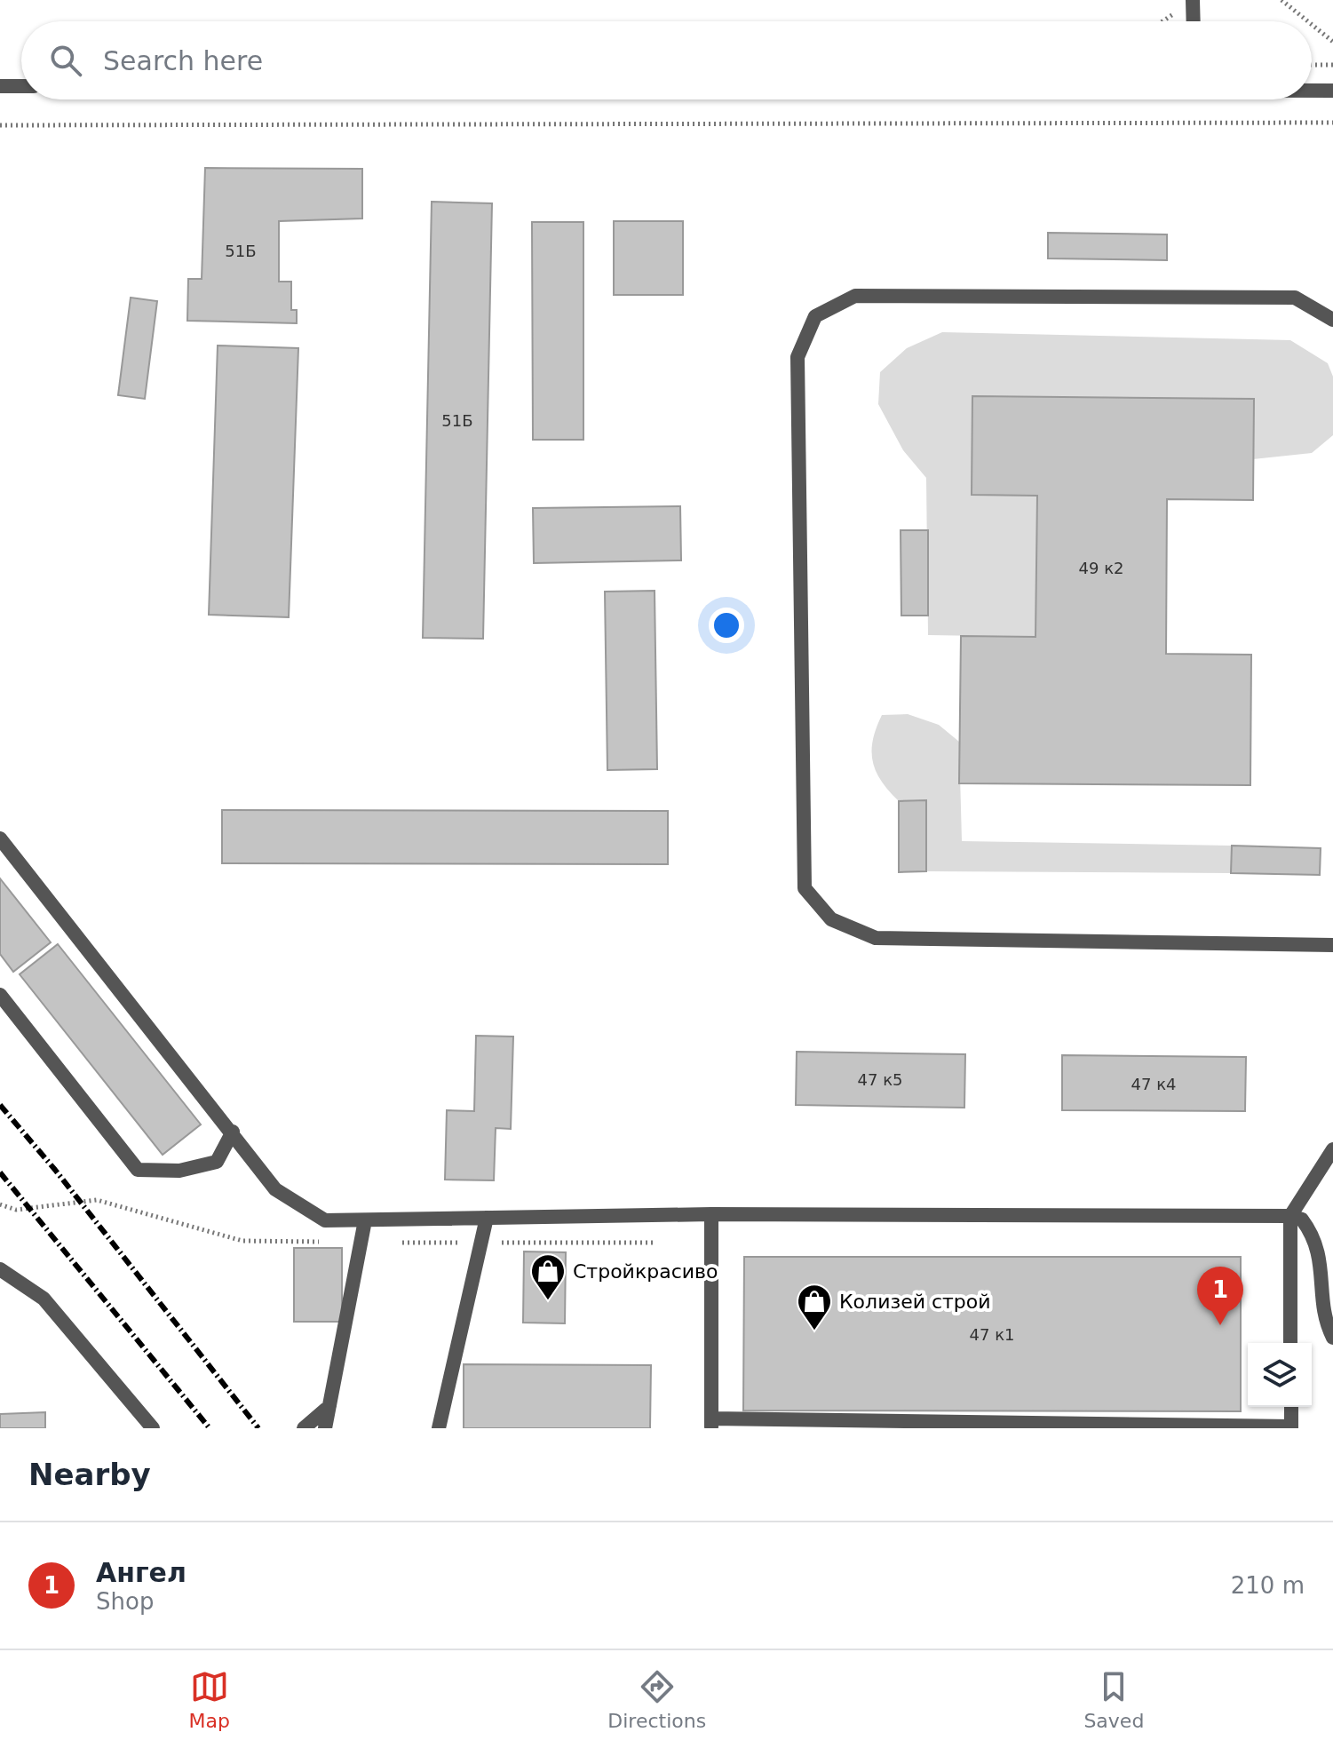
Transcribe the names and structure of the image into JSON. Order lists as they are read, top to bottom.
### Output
{
  "places": {
    "shop": ["Стройкрасиво", "Колизей строй"]
  },
  "house_numbers": [
    "51Б",
    "51Б",
    "49 к2",
    "47 к5",
    "47 к4",
    "47 к1"
  ],
  "page": {
    "search": "Search here",
    "pins": "1",
    "heading": "Nearby",
    "list": [
      {
        "mark": "1",
        "name": "Ангел",
        "note": "Shop",
        "value": "210 m"
      }
    ],
    "nav": ["Map", "Directions", "Saved"]
  }
}
